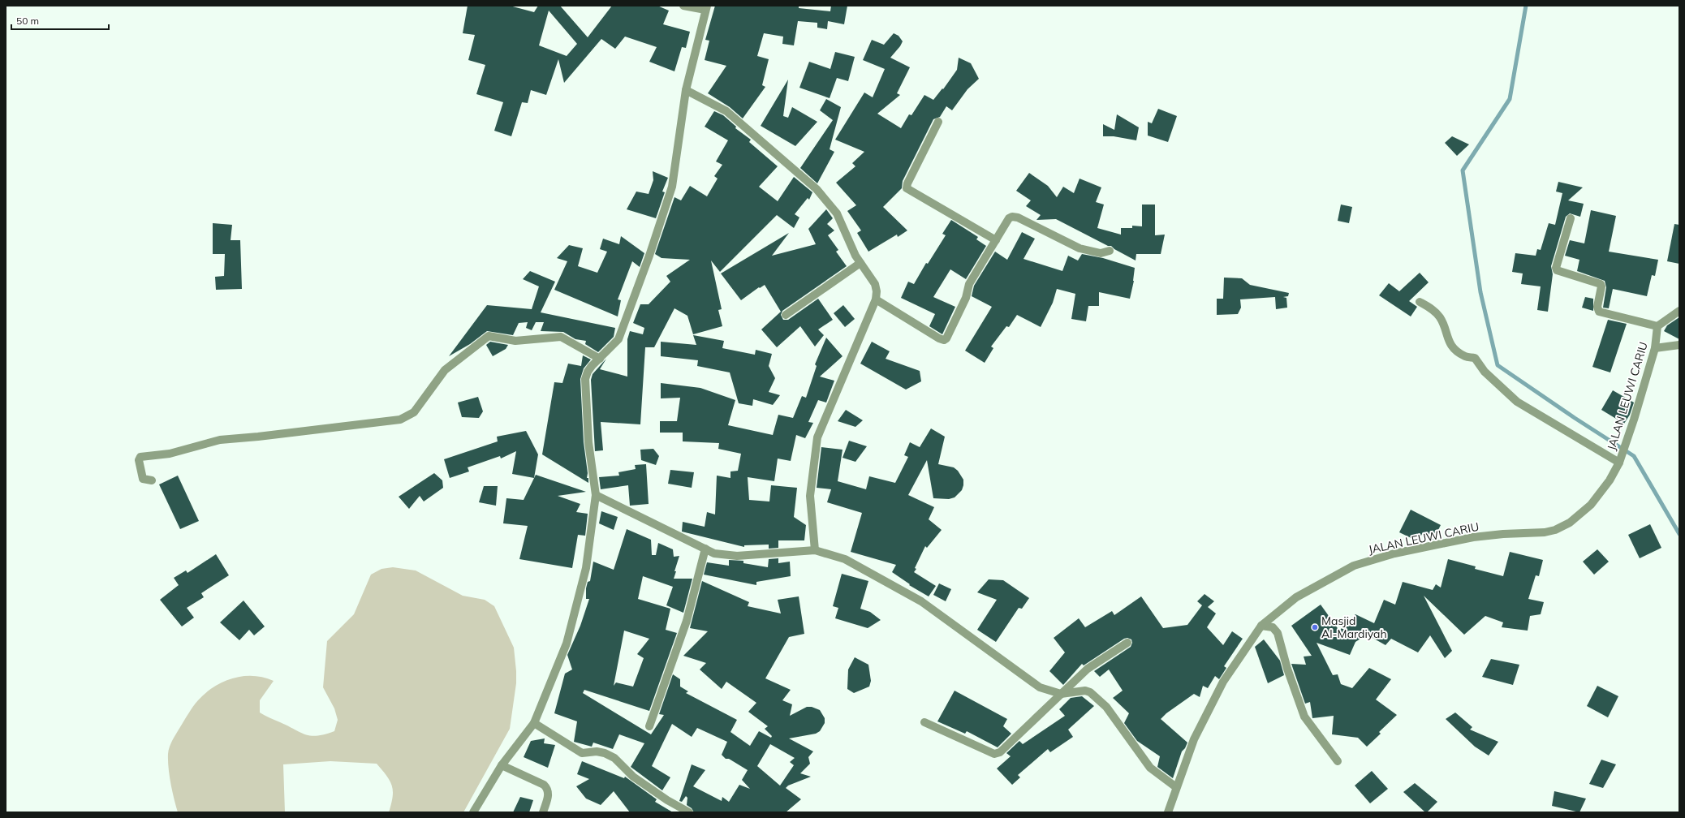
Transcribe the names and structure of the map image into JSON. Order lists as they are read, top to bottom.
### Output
{
  "streets": {
    "street": ["JALAN LEUWI CARIU"]
  },
  "places": ["Masjid Al-Mardiyah"],
  "scale_bar": "50 m"
}
